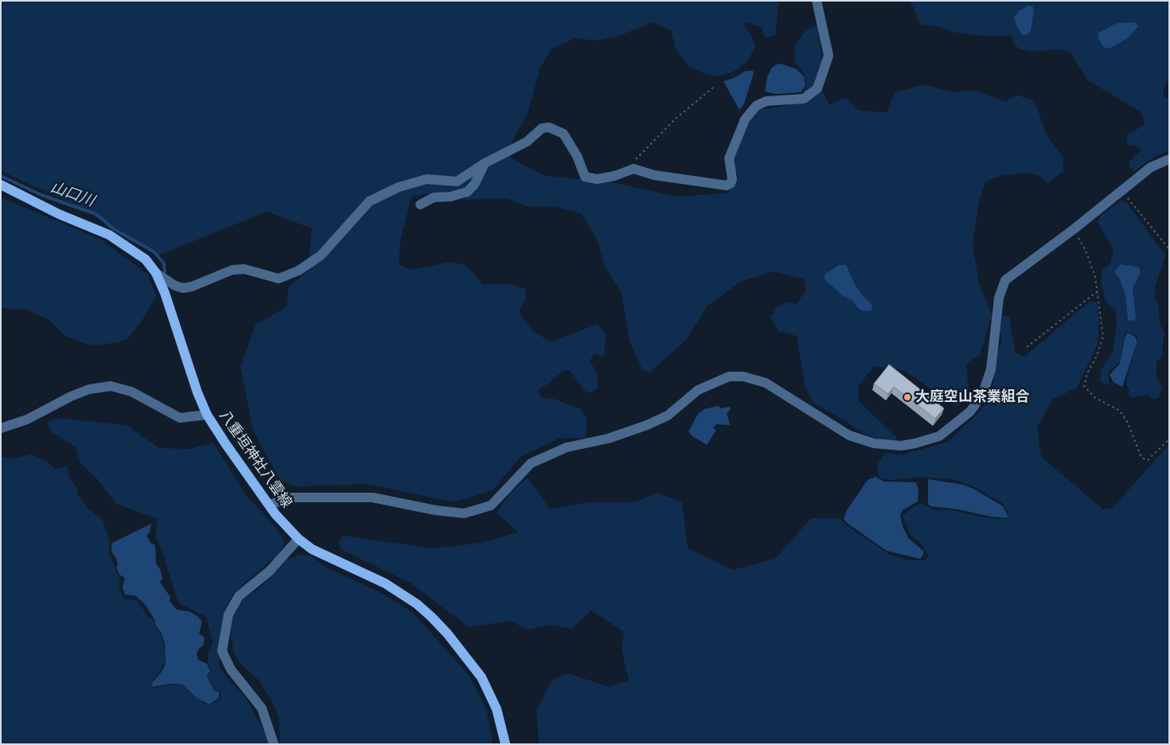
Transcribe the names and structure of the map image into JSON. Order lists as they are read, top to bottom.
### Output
{
  "streets": {
    "main road": ["八重垣神社八雲線"]
  },
  "water": ["山口川"],
  "places": ["大庭空山茶業組合"]
}
